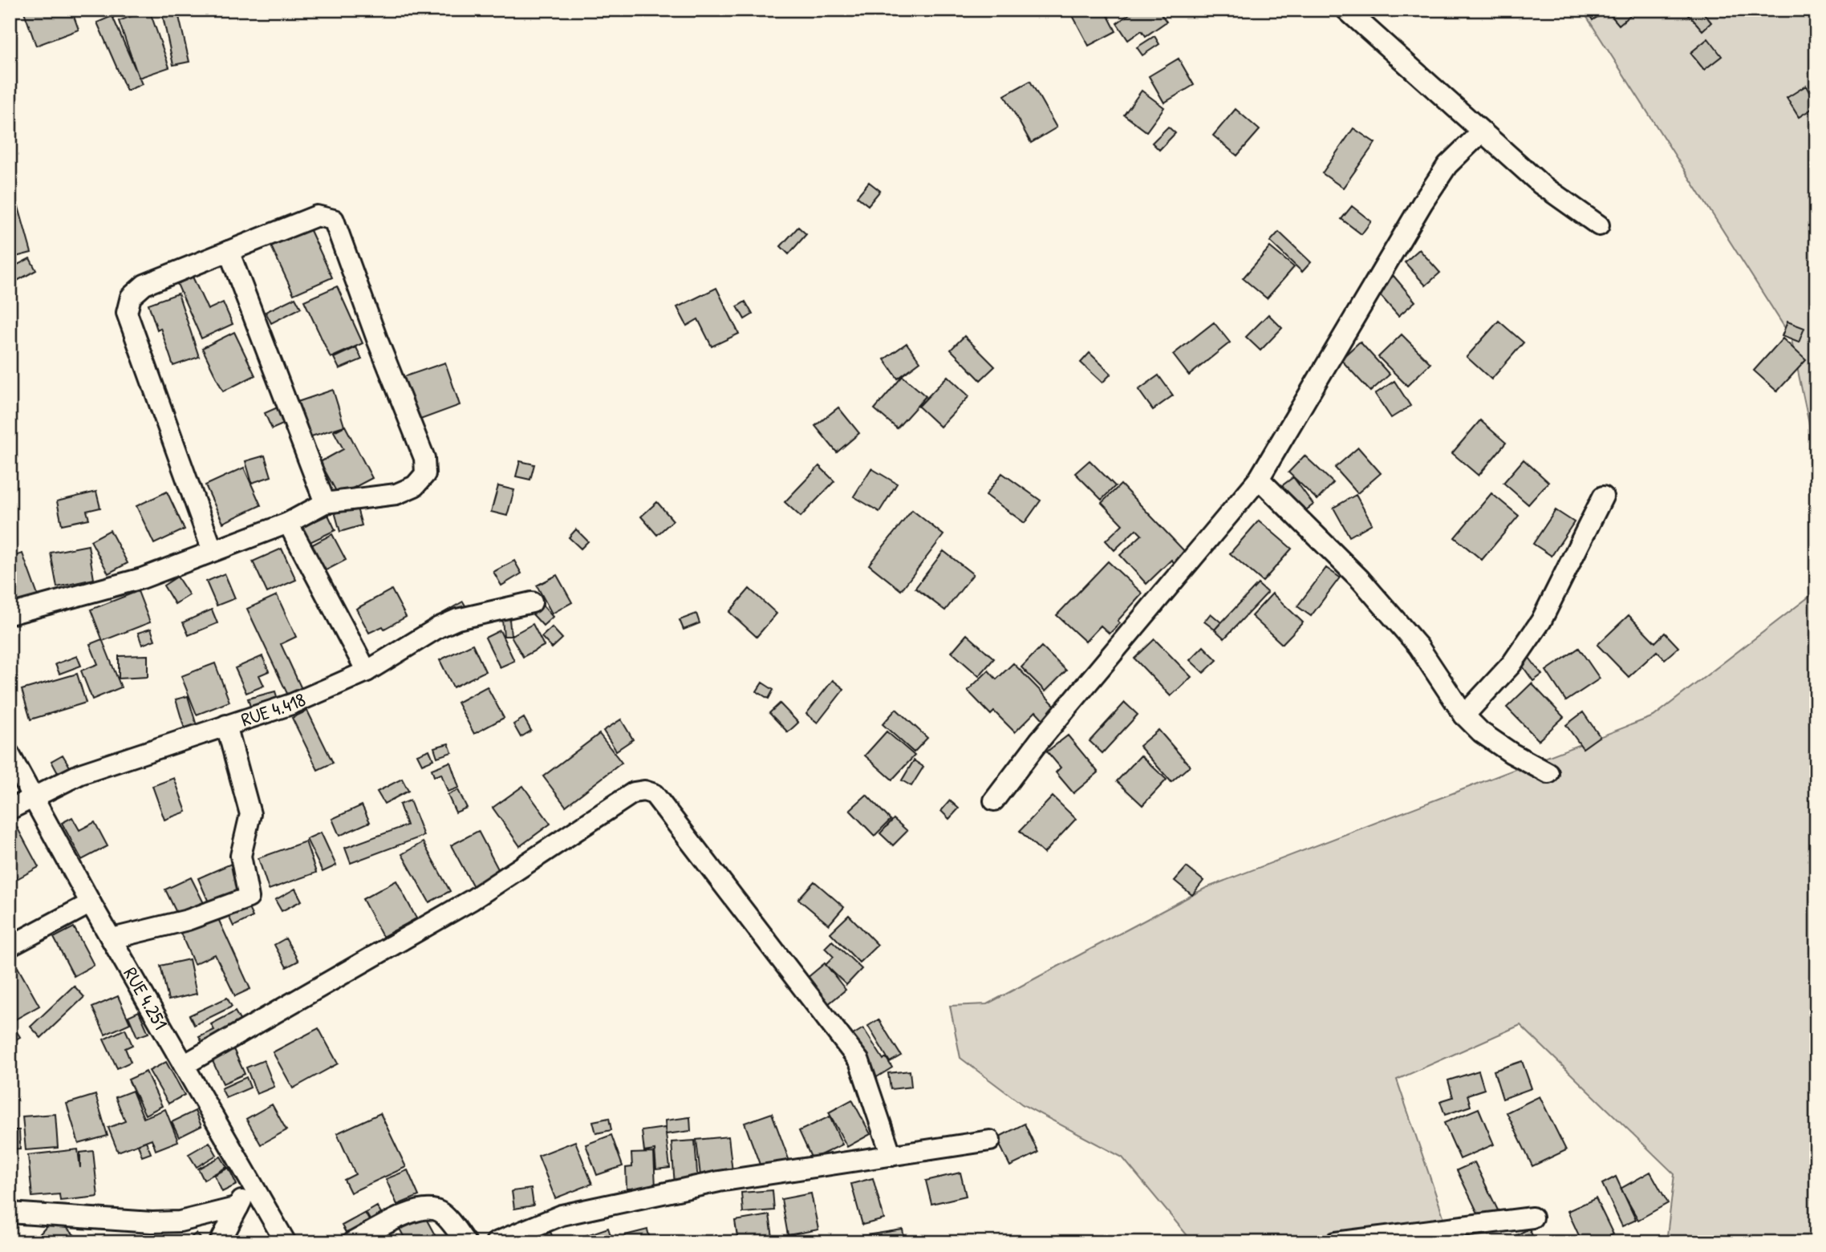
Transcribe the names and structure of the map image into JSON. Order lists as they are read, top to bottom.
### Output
{
  "streets": {
    "street": ["RUE 4.418", "RUE 4.251"]
  },
  "crossings": [
    ["RUE 4.418", "RUE 4.251"]
  ]
}
